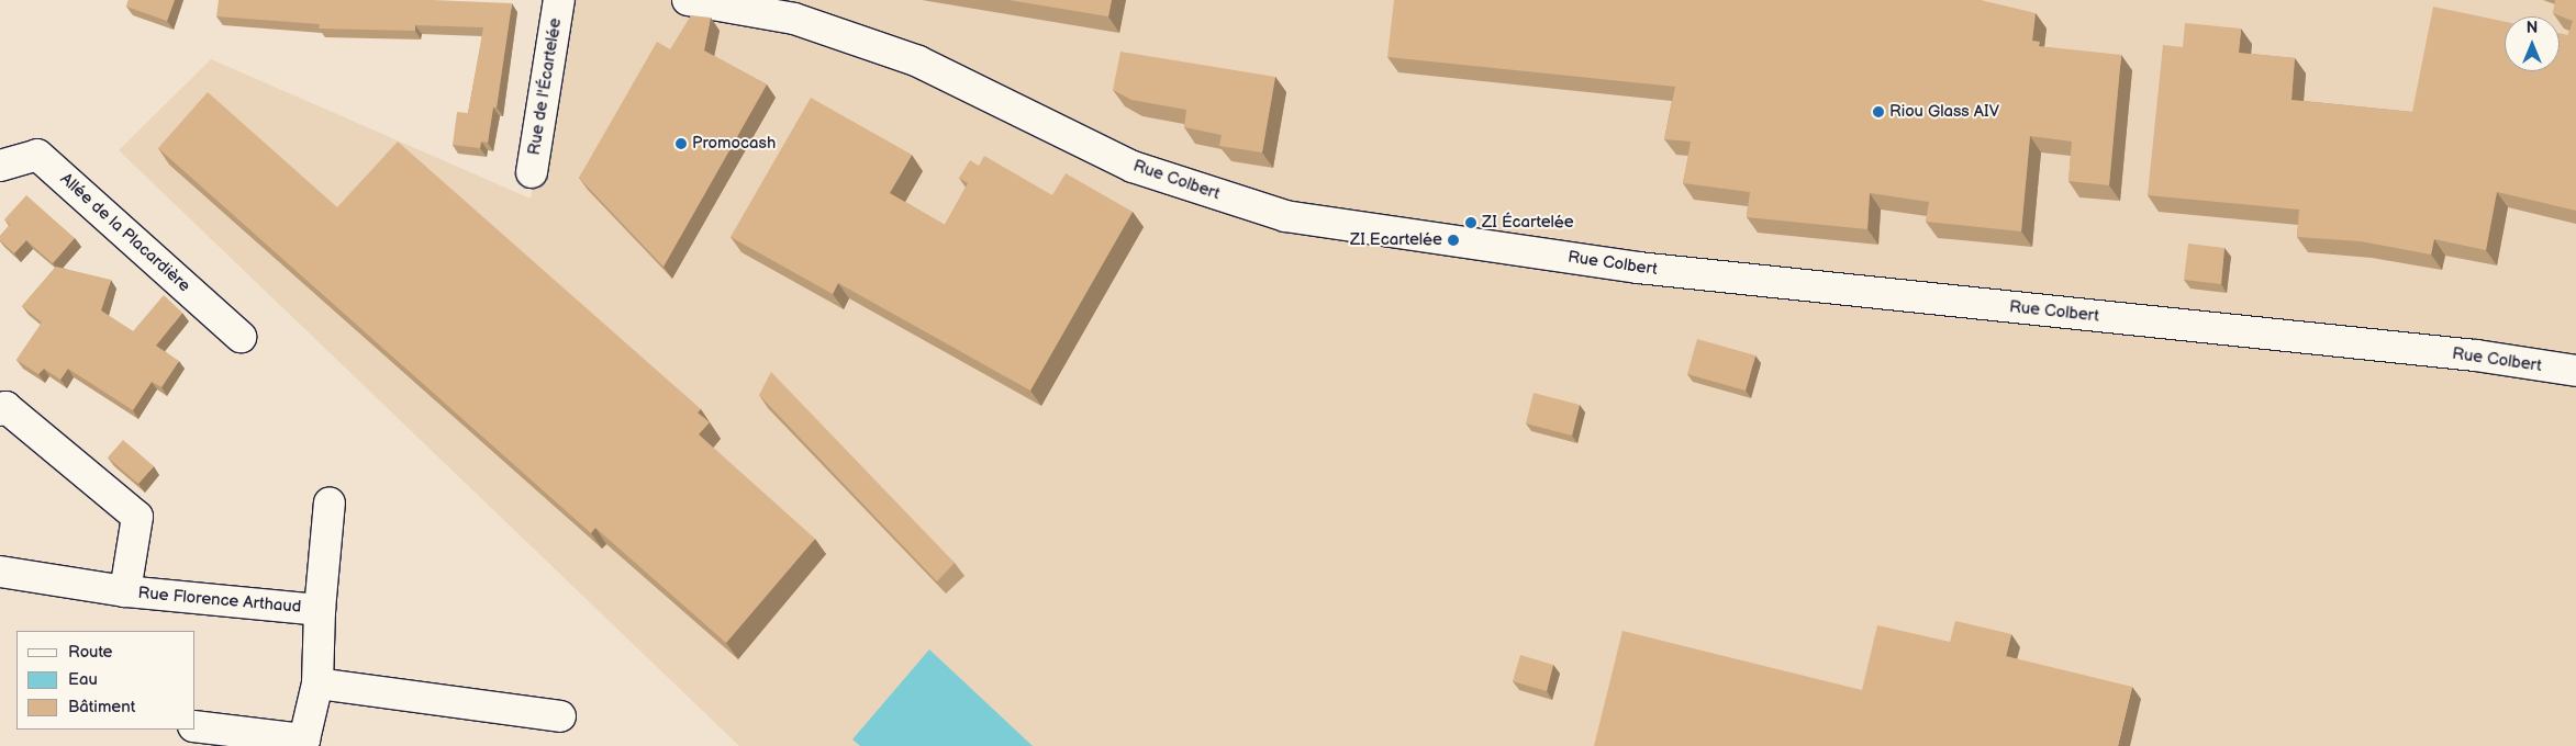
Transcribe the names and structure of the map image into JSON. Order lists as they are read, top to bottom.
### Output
{
  "streets": {
    "street": [
      "Rue de l'Écartelée",
      "Rue Colbert",
      "Allée de la Placardière",
      "Rue Florence Arthaud"
    ]
  },
  "places": [
    "Riou Glass AIV",
    "Promocash",
    "ZI Écartelée",
    "ZI Ecartelée"
  ],
  "legend": ["Route", "Eau", "Bâtiment"],
  "north": "top"
}
